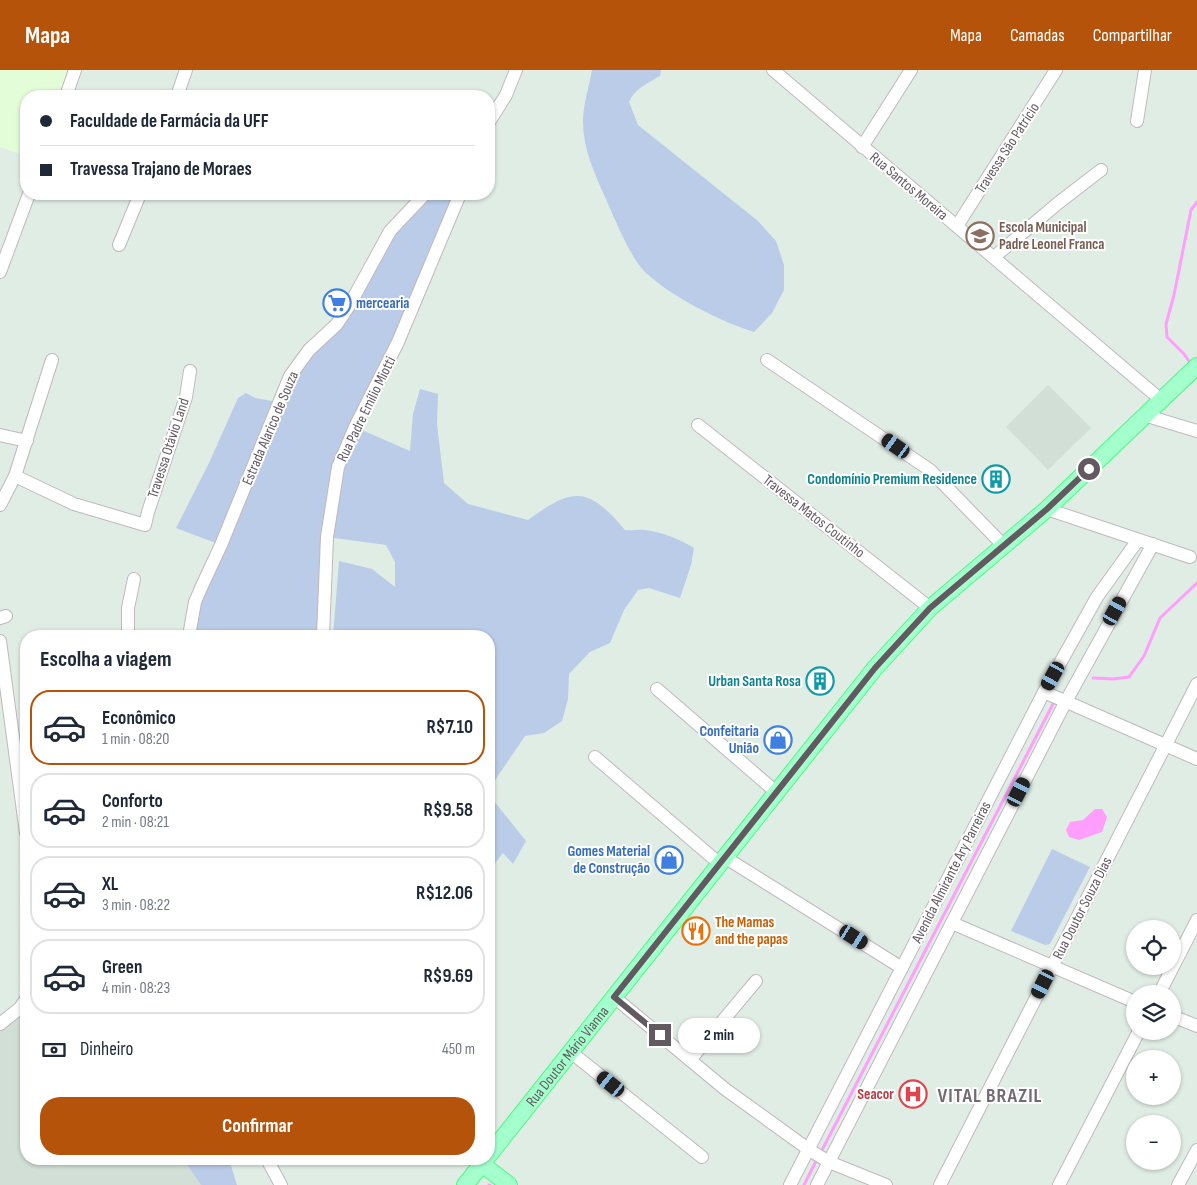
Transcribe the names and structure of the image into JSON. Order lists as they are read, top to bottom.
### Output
{
  "streets": {
    "main road": ["Rua Doutor Mário Vianna"],
    "street": [
      "Travessa São Patrício",
      "Rua Santos Moreira",
      "Rua Padre Emílio Miotti",
      "Estrada Alarico de Souza",
      "Travessa Otávio Land",
      "Travessa Matos Coutinho",
      "Avenida Almirante Ary Parreiras",
      "Rua Doutor Souza Dias"
    ]
  },
  "crossings": [
    ["Travessa São Patrício", "Rua Santos Moreira"],
    ["Rua Santos Moreira", "Rua Doutor Mário Vianna"],
    ["Travessa Matos Coutinho", "Rua Doutor Mário Vianna"]
  ],
  "districts": ["VITAL BRAZIL"],
  "places": {
    "school or university": ["Escola Municipal Padre Leonel Franca"],
    "supermarket": ["mercearia"],
    "building": ["Condomínio Premium Residence", "Urban Santa Rosa"],
    "shop": ["Confeitaria União", "Gomes Material de Construção"],
    "restaurant": ["The Mamas and the papas"],
    "hospital": ["Seacor"]
  },
  "page": {
    "header": "Mapa",
    "nav": ["Mapa", "Camadas", "Compartilhar"],
    "banner": ["Faculdade de Farmácia da UFF", "Travessa Trajano de Moraes"],
    "heading": "Escolha a viagem",
    "list": [
      {
        "name": "Econômico",
        "note": "1 min · 08:20",
        "value": "R$7.10"
      },
      {
        "name": "Conforto",
        "note": "2 min · 08:21",
        "value": "R$9.58"
      },
      {
        "name": "XL",
        "note": "3 min · 08:22",
        "value": "R$12.06"
      },
      {
        "name": "Green",
        "note": "4 min · 08:23",
        "value": "R$9.69"
      }
    ],
    "map_buttons": ["+", "−"],
    "bubble": "2 min",
    "pay": ["Dinheiro", "450 m"],
    "buttons": "Confirmar"
  }
}
